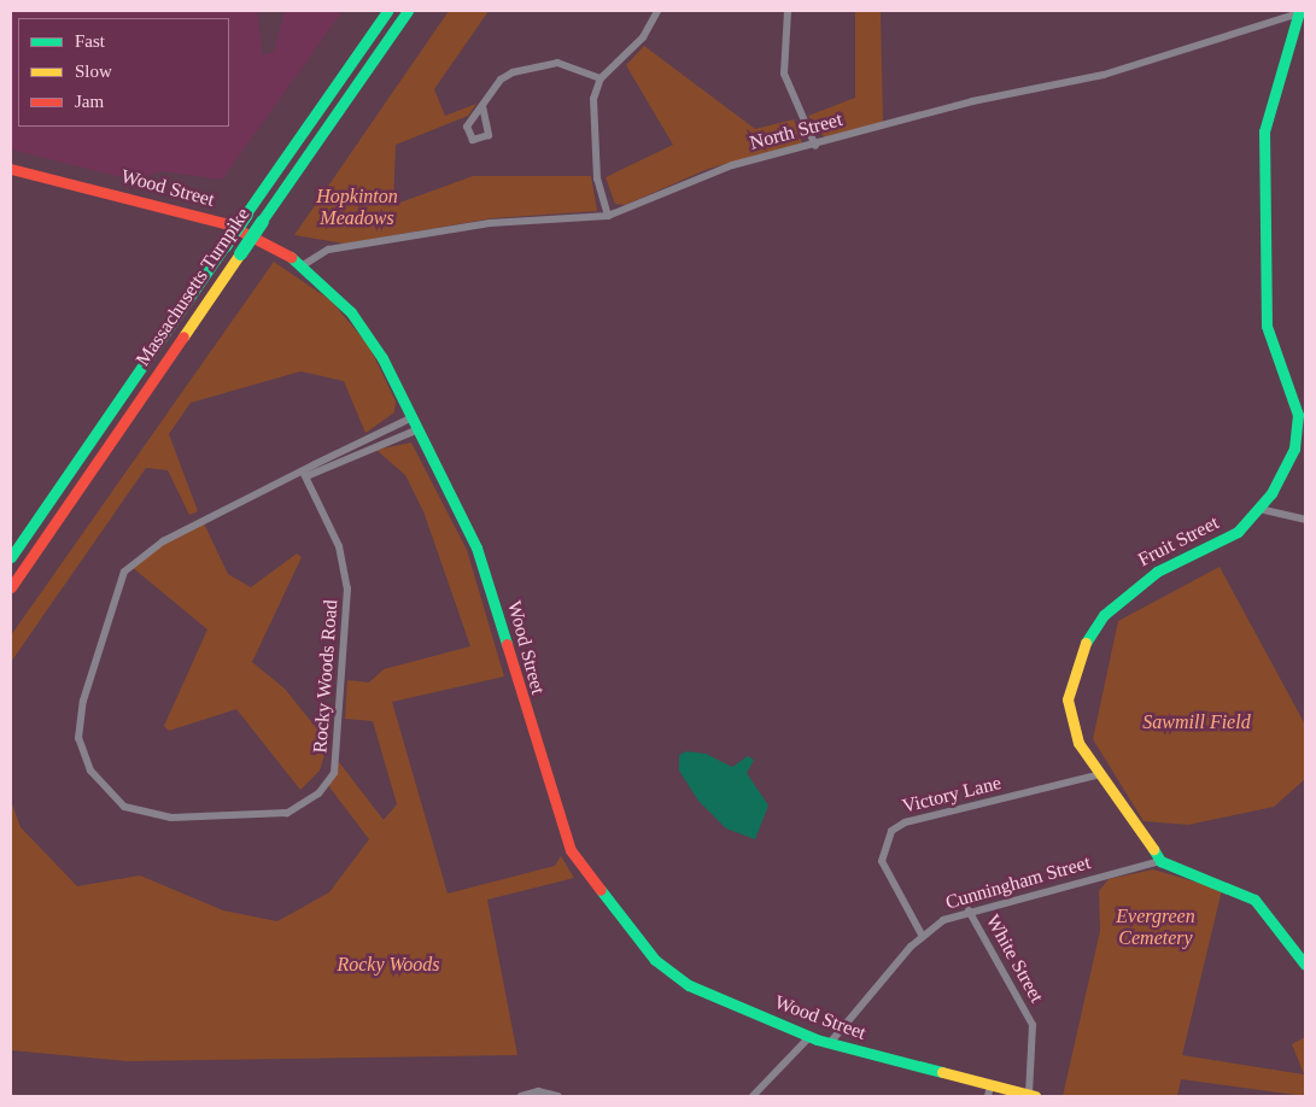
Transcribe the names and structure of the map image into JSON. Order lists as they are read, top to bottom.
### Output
{
  "streets": {
    "main road": ["Wood Street", "Massachusetts Turnpike", "Fruit Street"],
    "street": [
      "North Street",
      "Rocky Woods Road",
      "Victory Lane",
      "Cunningham Street",
      "White Street"
    ]
  },
  "crossings": [
    ["North Street", "Wood Street"],
    ["North Street", "Fruit Street"],
    ["Wood Street", "Rocky Woods Road"],
    ["Wood Street", "Cunningham Street"],
    ["Wood Street", "White Street"],
    ["Fruit Street", "Victory Lane"],
    ["Fruit Street", "Cunningham Street"],
    ["Victory Lane", "Cunningham Street"],
    ["Cunningham Street", "White Street"]
  ],
  "parks": [
    "Hopkinton Meadows",
    "Sawmill Field",
    "Evergreen Cemetery",
    "Rocky Woods"
  ],
  "legend": ["Fast", "Slow", "Jam"]
}
